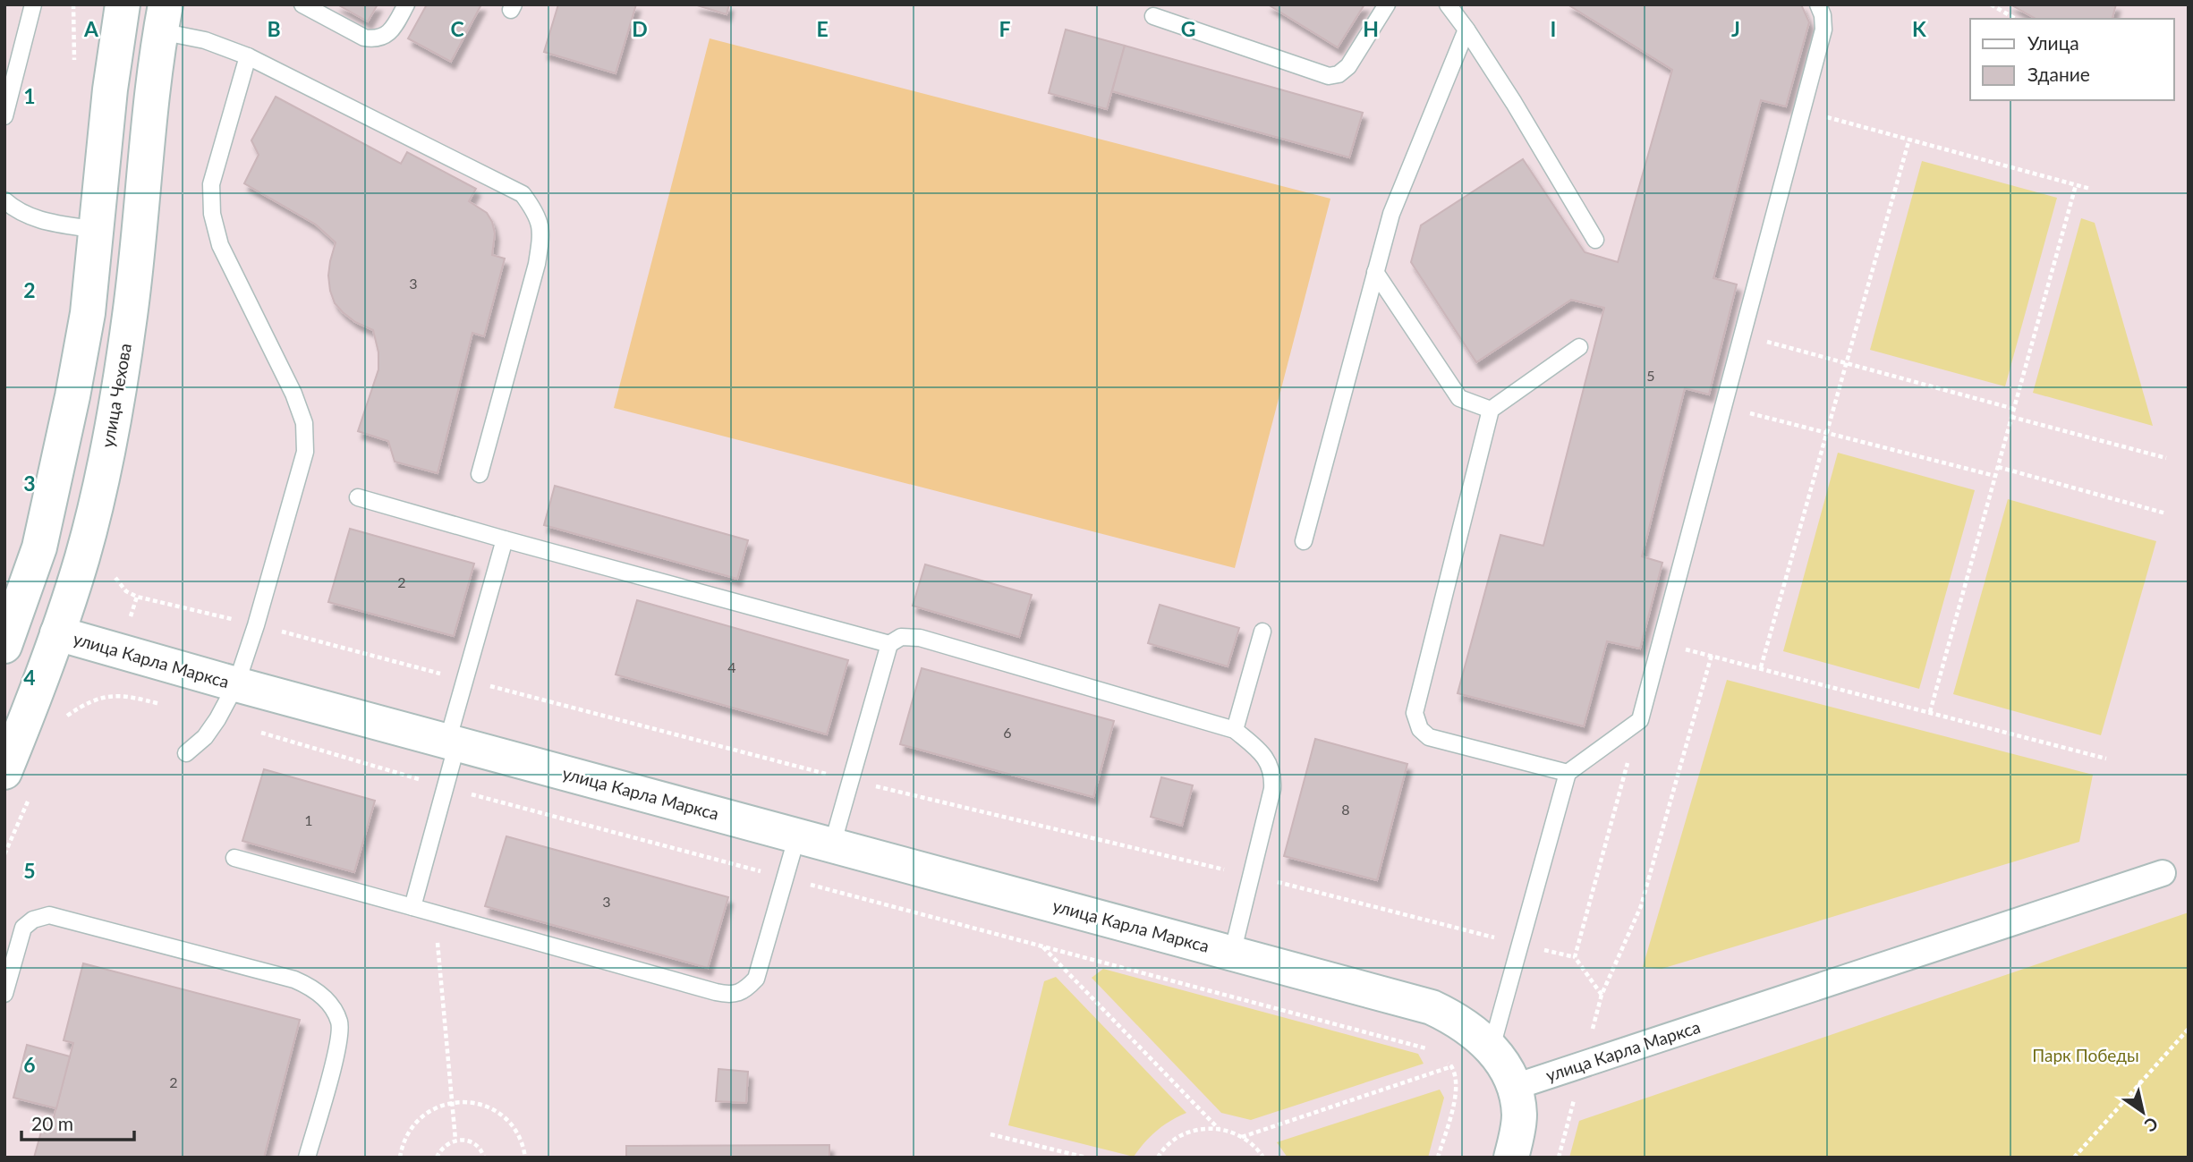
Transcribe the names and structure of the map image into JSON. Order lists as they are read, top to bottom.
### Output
{
  "streets": {
    "main road": ["улица Чехова", "улица Карла Маркса"]
  },
  "crossings": [
    ["улица Чехова", "улица Карла Маркса"]
  ],
  "parks": ["Парк Победы"],
  "house_numbers": [
    "3",
    "5",
    "2",
    "4",
    "6",
    "8",
    "1",
    "3",
    "2"
  ],
  "legend": ["Улица", "Здание"],
  "scale_bar": "20 m",
  "north": "bottom right",
  "grid": {
    "columns": [
      "A",
      "B",
      "C",
      "D",
      "E",
      "F",
      "G",
      "H",
      "I",
      "J",
      "K"
    ],
    "rows": [
      "1",
      "2",
      "3",
      "4",
      "5",
      "6"
    ]
  }
}
